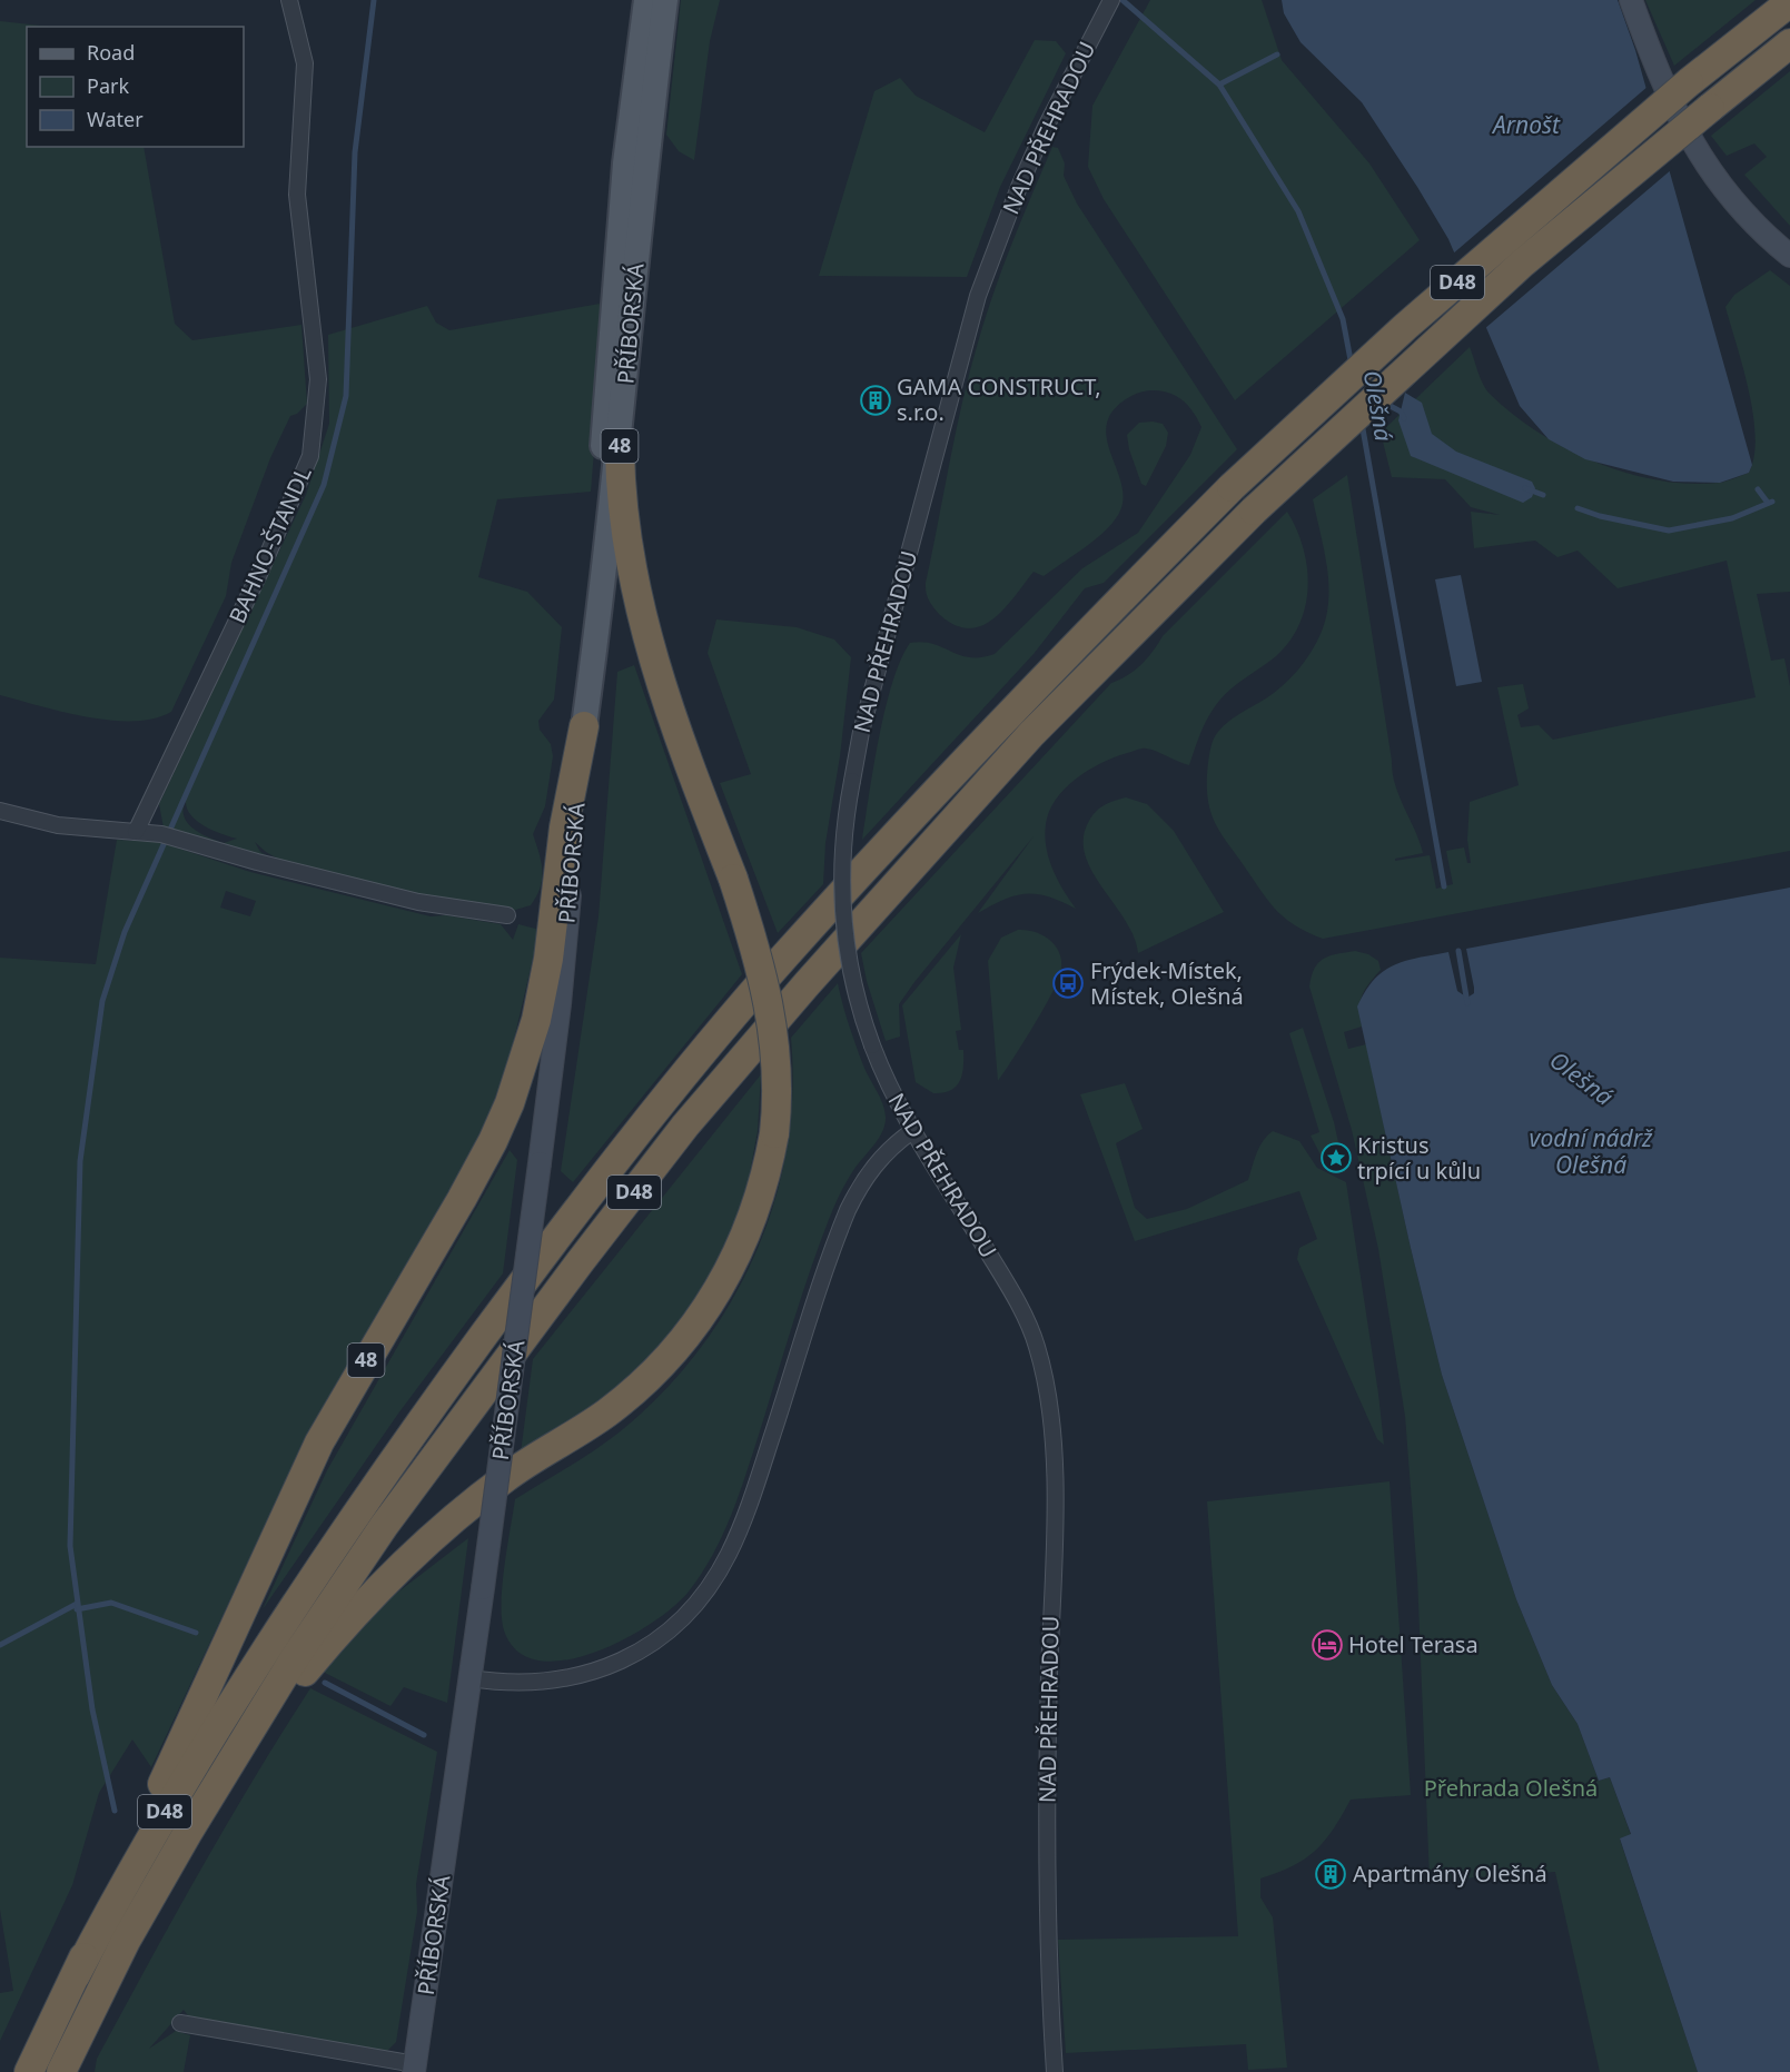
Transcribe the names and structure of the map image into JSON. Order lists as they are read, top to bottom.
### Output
{
  "streets": {
    "highway": ["D48", "48"],
    "main road": ["PŘÍBORSKÁ"],
    "street": ["NAD PŘEHRADOU", "BAHNO-ŠTANDL"]
  },
  "crossings": [
    ["D48", "48"],
    ["PŘÍBORSKÁ", "48"]
  ],
  "water": ["Arnošt", "Olešná", "vodní nádrž Olešná"],
  "parks": ["Přehrada Olešná"],
  "places": {
    "building": ["GAMA CONSTRUCT, s.r.o.", "Apartmány Olešná"],
    "bus stop": ["Frýdek-Místek, Místek, Olešná"],
    "place": ["Kristus trpící u kůlu"],
    "hotel": ["Hotel Terasa"]
  },
  "legend": ["Road", "Park", "Water"]
}
